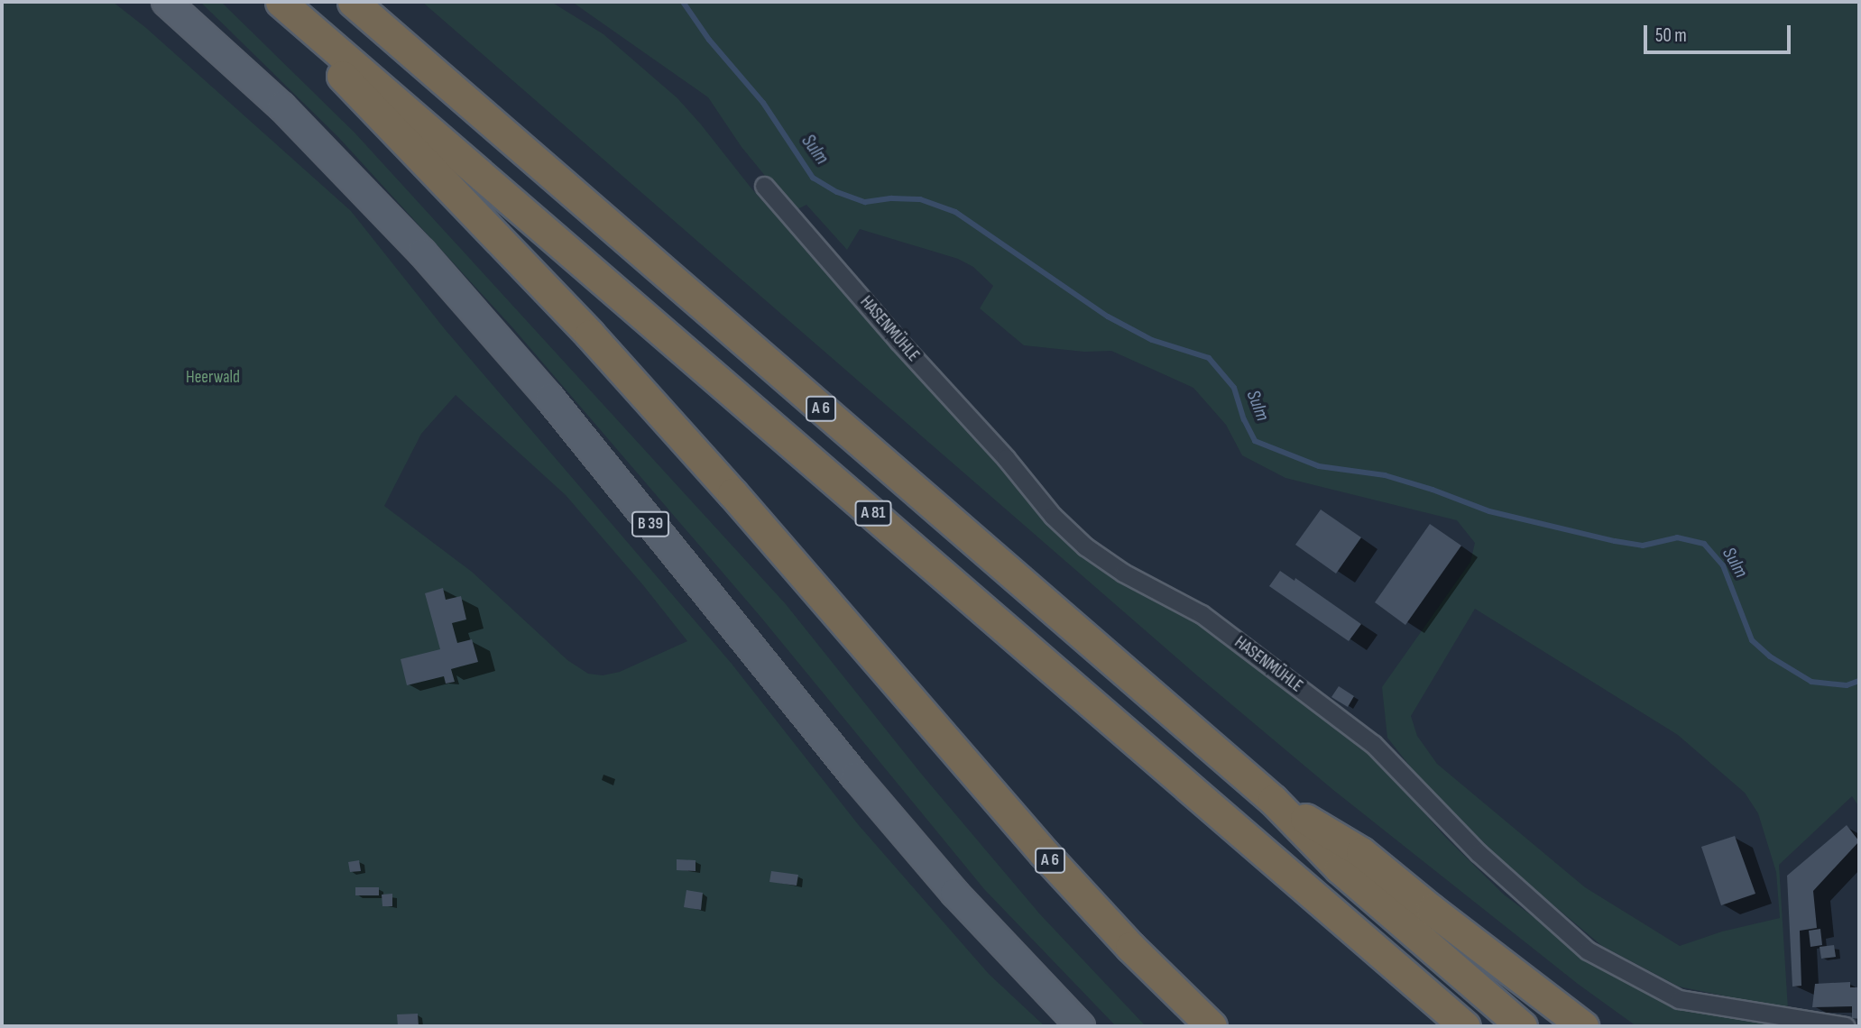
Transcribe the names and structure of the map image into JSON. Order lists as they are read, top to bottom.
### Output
{
  "streets": {
    "highway": ["A 6", "A 81"],
    "main road": ["B 39"],
    "street": ["HASENMÜHLE"]
  },
  "crossings": [
    ["A 6", "A 81"]
  ],
  "water": ["Sulm"],
  "parks": ["Heerwald"],
  "scale_bar": "50 m"
}
